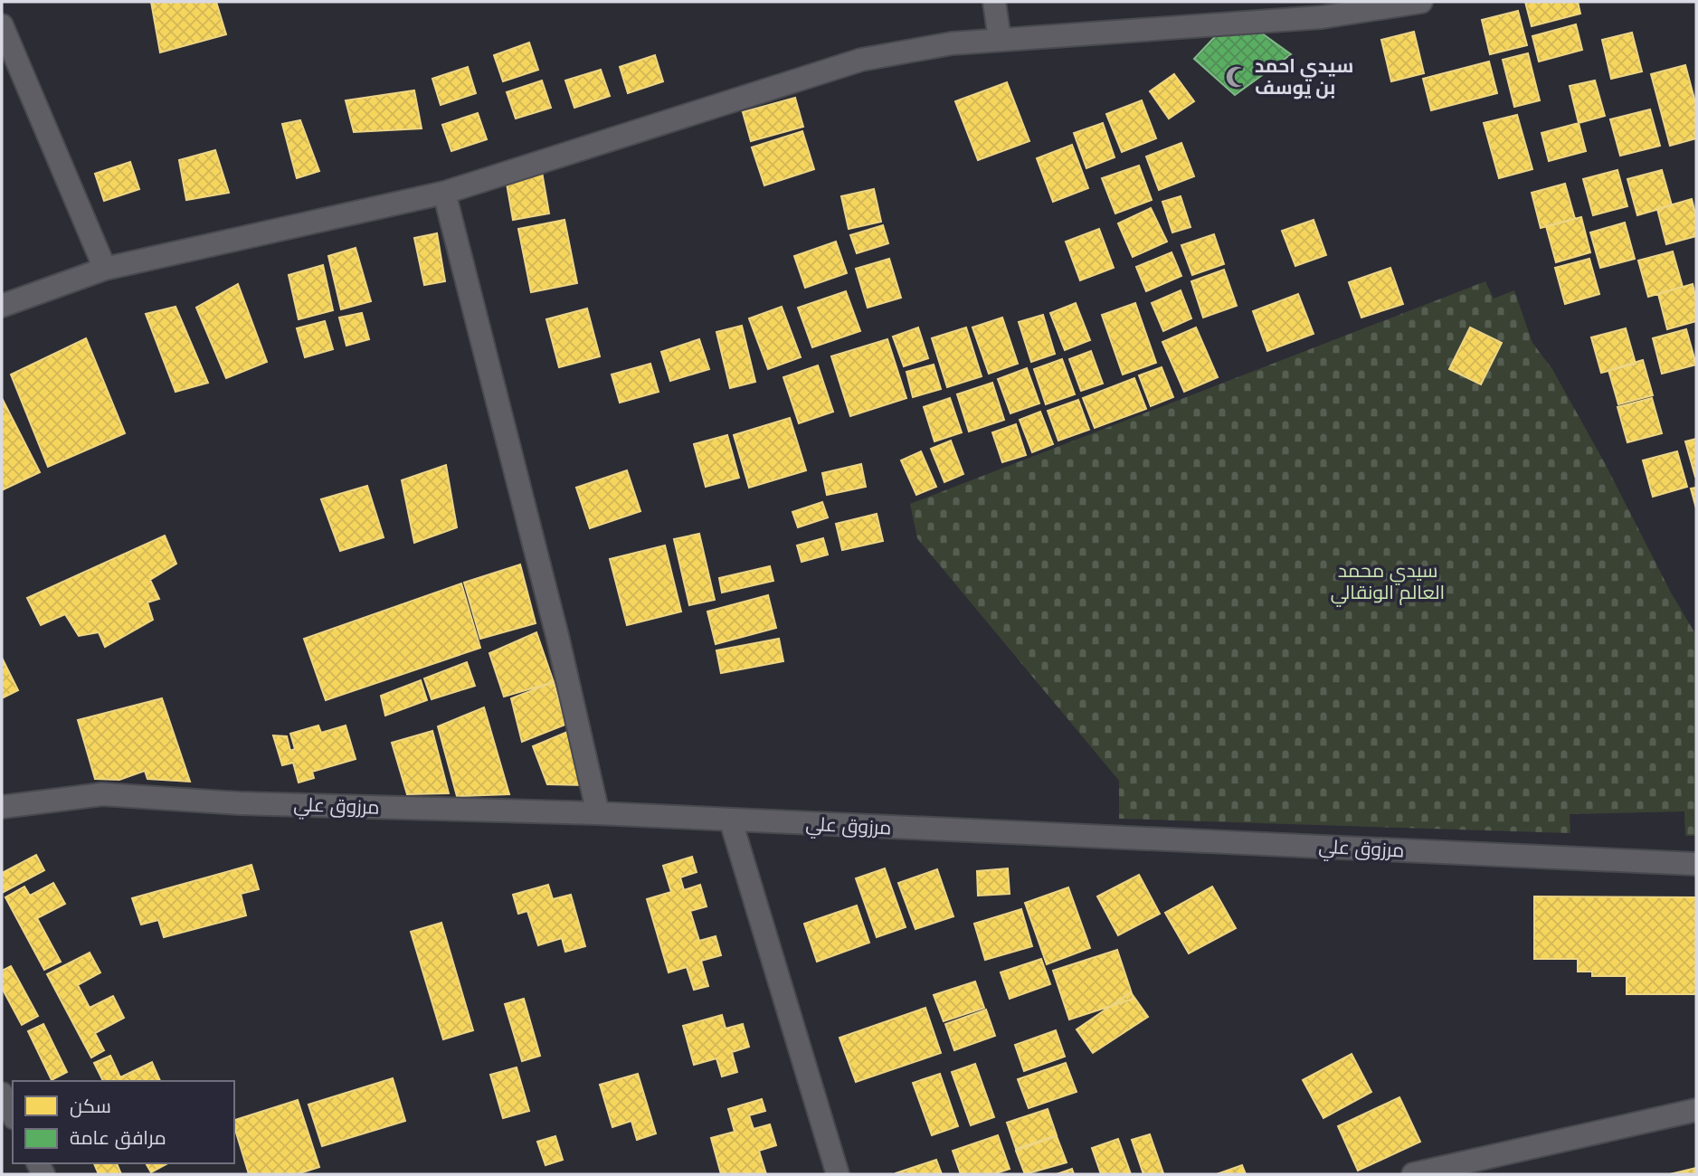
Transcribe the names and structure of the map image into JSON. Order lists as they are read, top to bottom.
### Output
{
  "streets": {
    "street": ["مرزوق علي"]
  },
  "parks": ["سيدي محمد العالم الونقالي"],
  "places": {
    "mosque": ["سيدي احمد بن يوسف"]
  },
  "legend": ["سكن", "مرافق عامة"]
}
